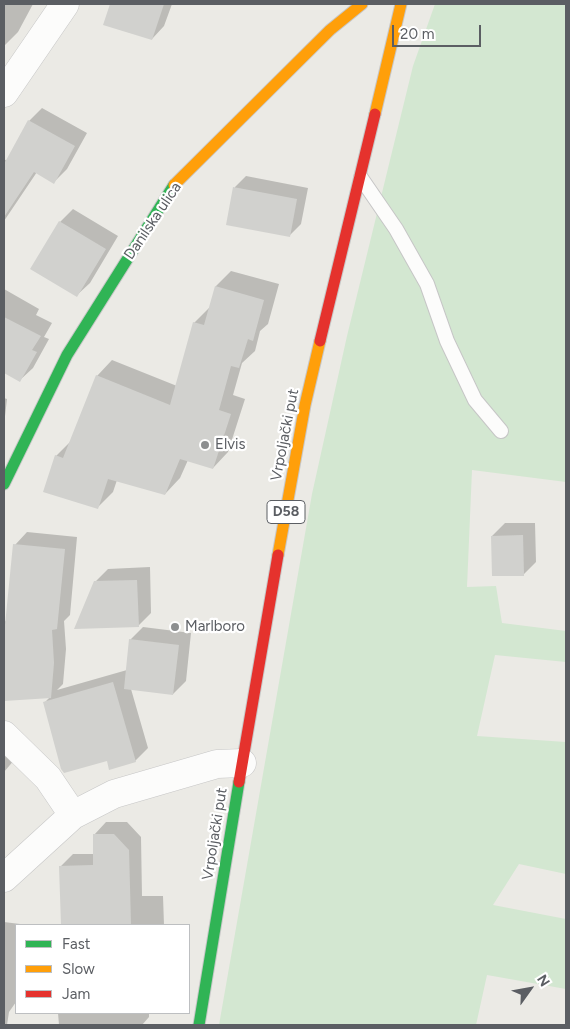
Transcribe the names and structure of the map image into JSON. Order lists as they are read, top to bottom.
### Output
{
  "streets": {
    "main road": ["Danilska ulica", "Vrpoljački put", "D58"]
  },
  "places": ["Elvis", "Marlboro"],
  "legend": ["Fast", "Slow", "Jam"],
  "scale_bar": "20 m",
  "north": "top right"
}
